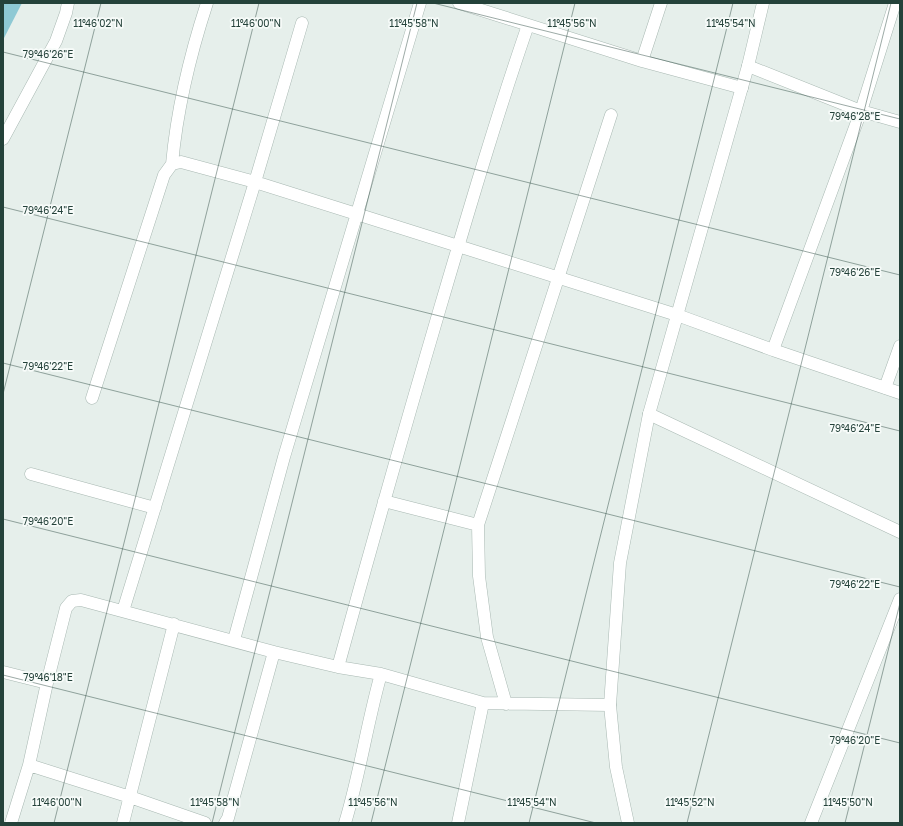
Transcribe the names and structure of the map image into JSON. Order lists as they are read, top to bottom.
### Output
{
  "coordinates": [
    "11°46'02\"N",
    "11°46'00\"N",
    "11°45'58\"N",
    "11°45'56\"N",
    "11°45'54\"N",
    "79°46'26\"E",
    "79°46'28\"E",
    "79°46'24\"E",
    "79°46'22\"E",
    "79°46'20\"E",
    "79°46'18\"E",
    "11°45'52\"N",
    "11°45'50\"N"
  ]
}
